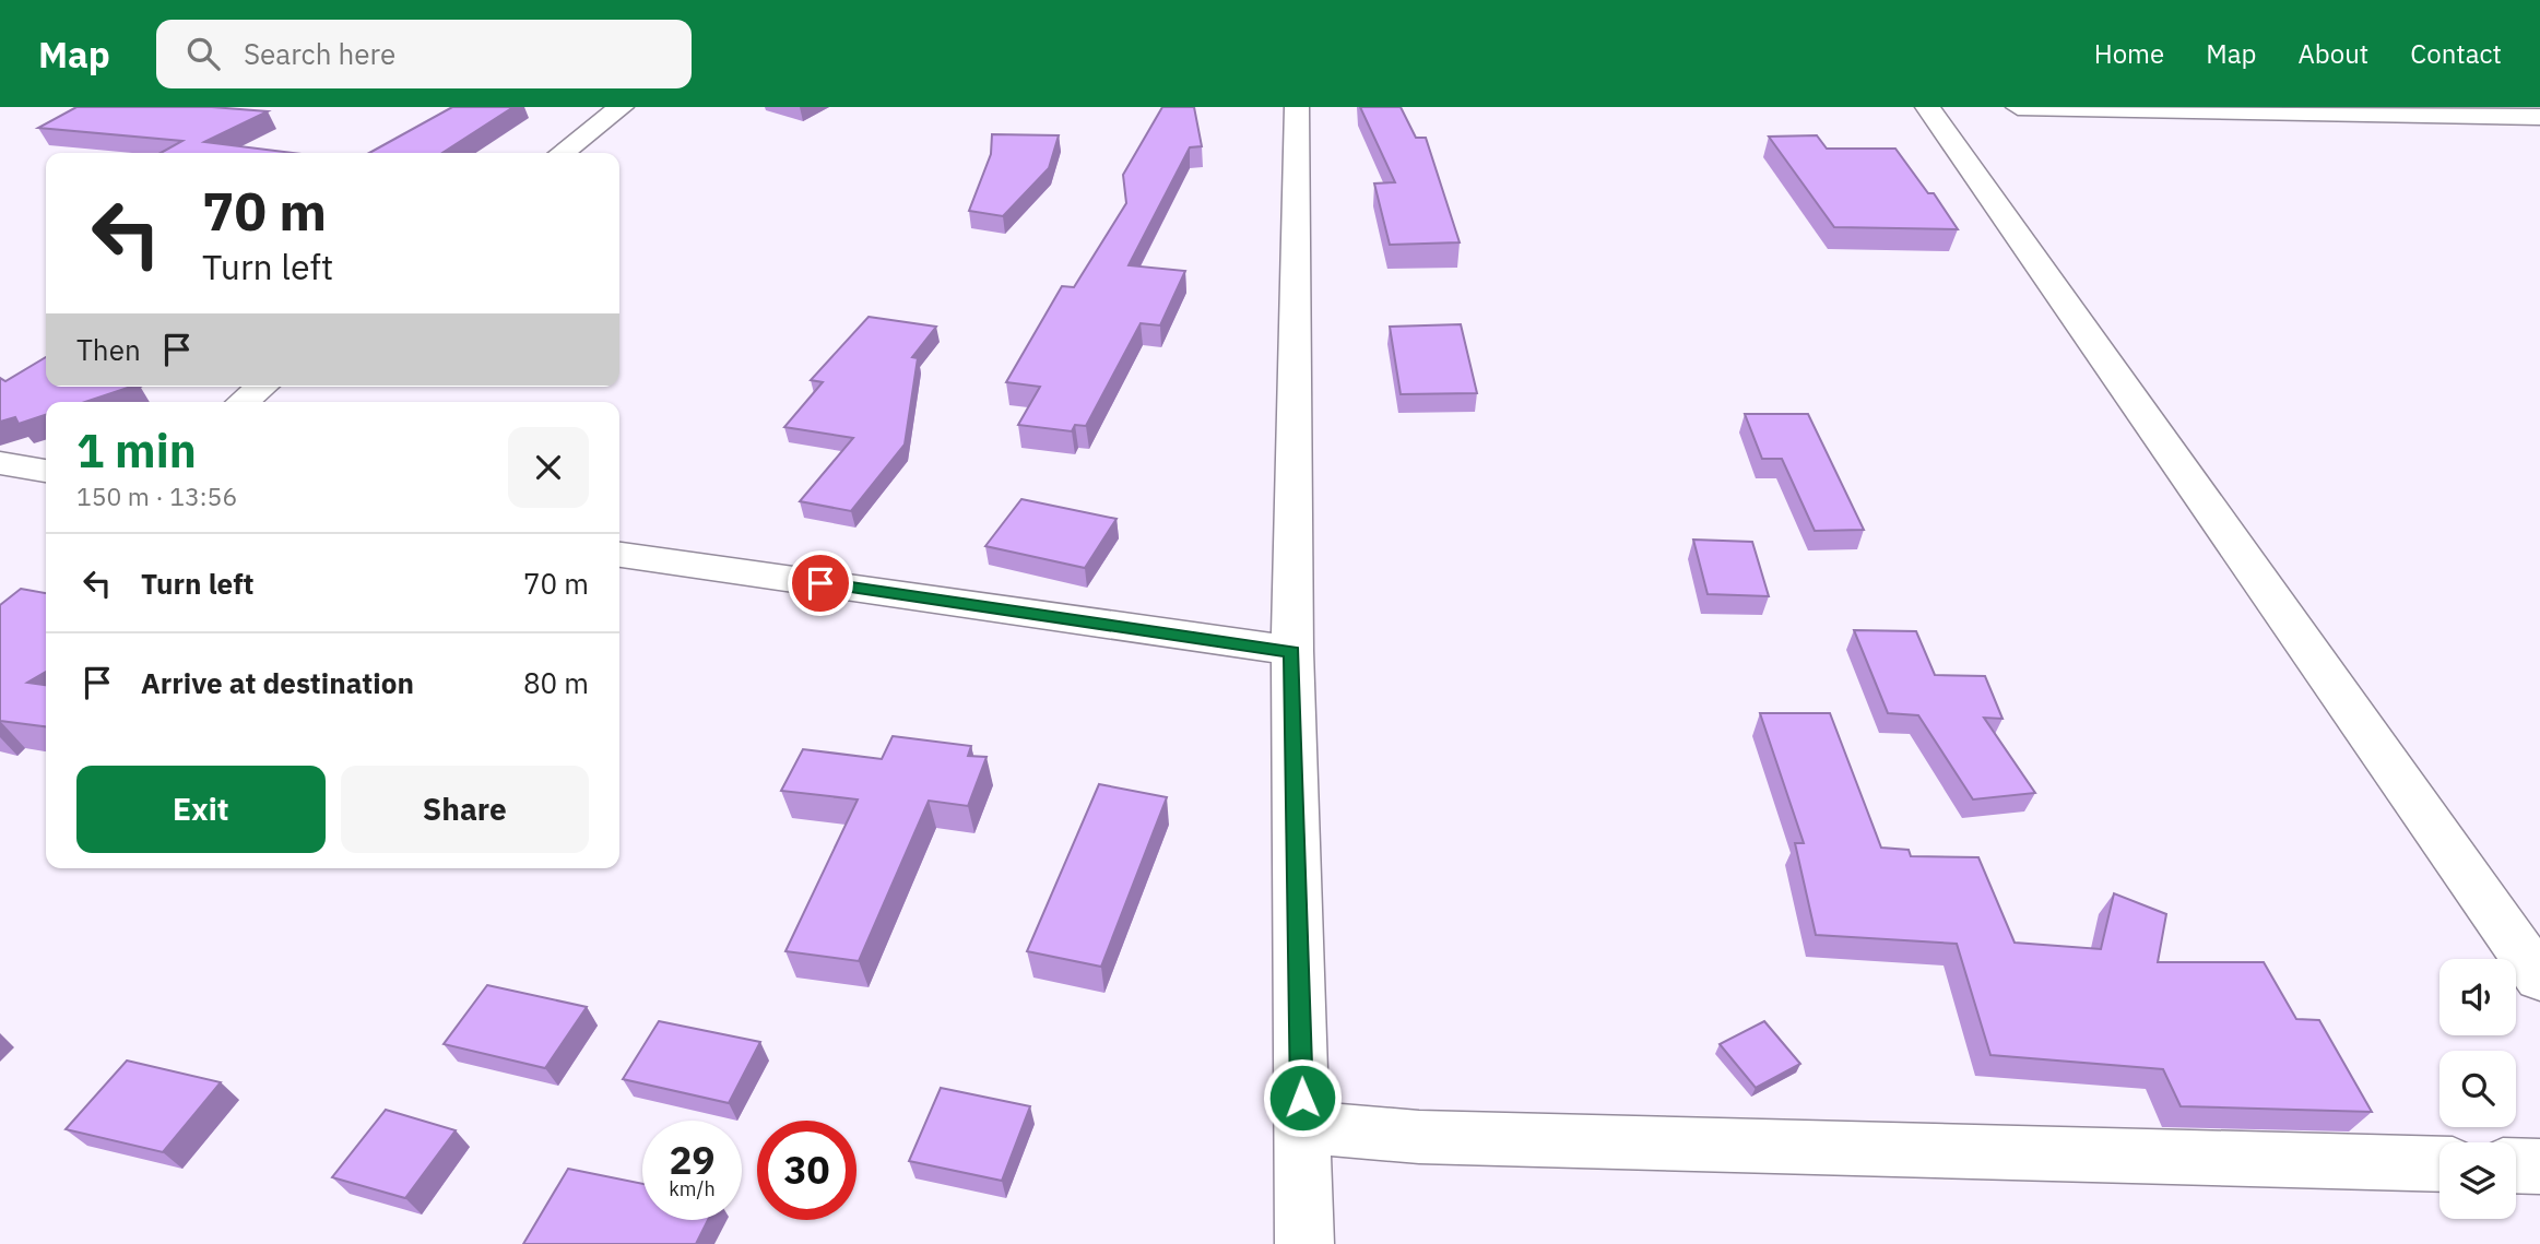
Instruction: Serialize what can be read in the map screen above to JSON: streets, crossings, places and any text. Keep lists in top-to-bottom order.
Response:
{
  "page": {
    "header": "Map",
    "search": "Search here",
    "nav": [
      "Home",
      "Map",
      "About",
      "Contact"
    ],
    "turn": ["70 m", "Turn left"],
    "then": "Then",
    "heading": ["1 min", "150 m · 13:56"],
    "list": [
      {
        "name": "Turn left",
        "value": "70 m"
      },
      {
        "name": "Arrive at destination",
        "value": "80 m"
      }
    ],
    "buttons": ["Exit", "Share"],
    "speed": "29 km/h",
    "limit": "30"
  }
}
